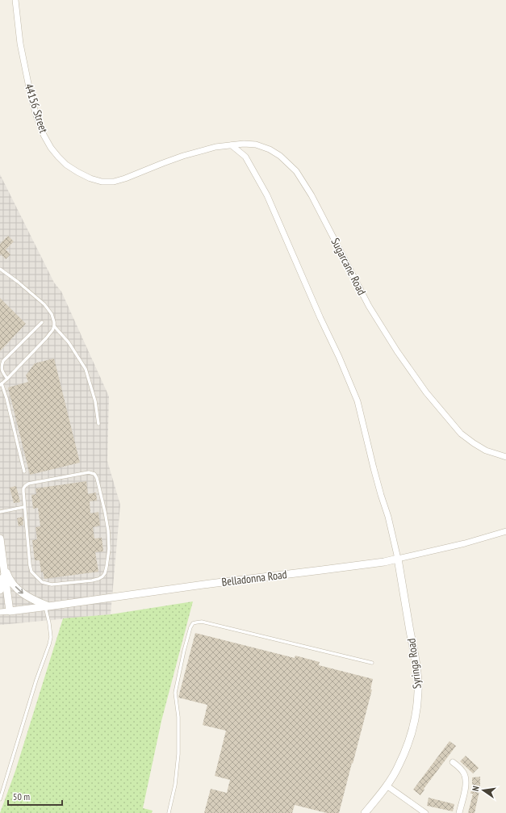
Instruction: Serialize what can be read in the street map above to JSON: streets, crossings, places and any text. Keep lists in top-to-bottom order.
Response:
{
  "streets": {
    "street": [
      "44156 Street",
      "Sugarcane Road",
      "Belladonna Road",
      "Syringa Road"
    ]
  },
  "crossings": [
    ["44156 Street", "Sugarcane Road"],
    ["Belladonna Road", "Syringa Road"]
  ],
  "scale_bar": "50 m",
  "north": "left"
}
